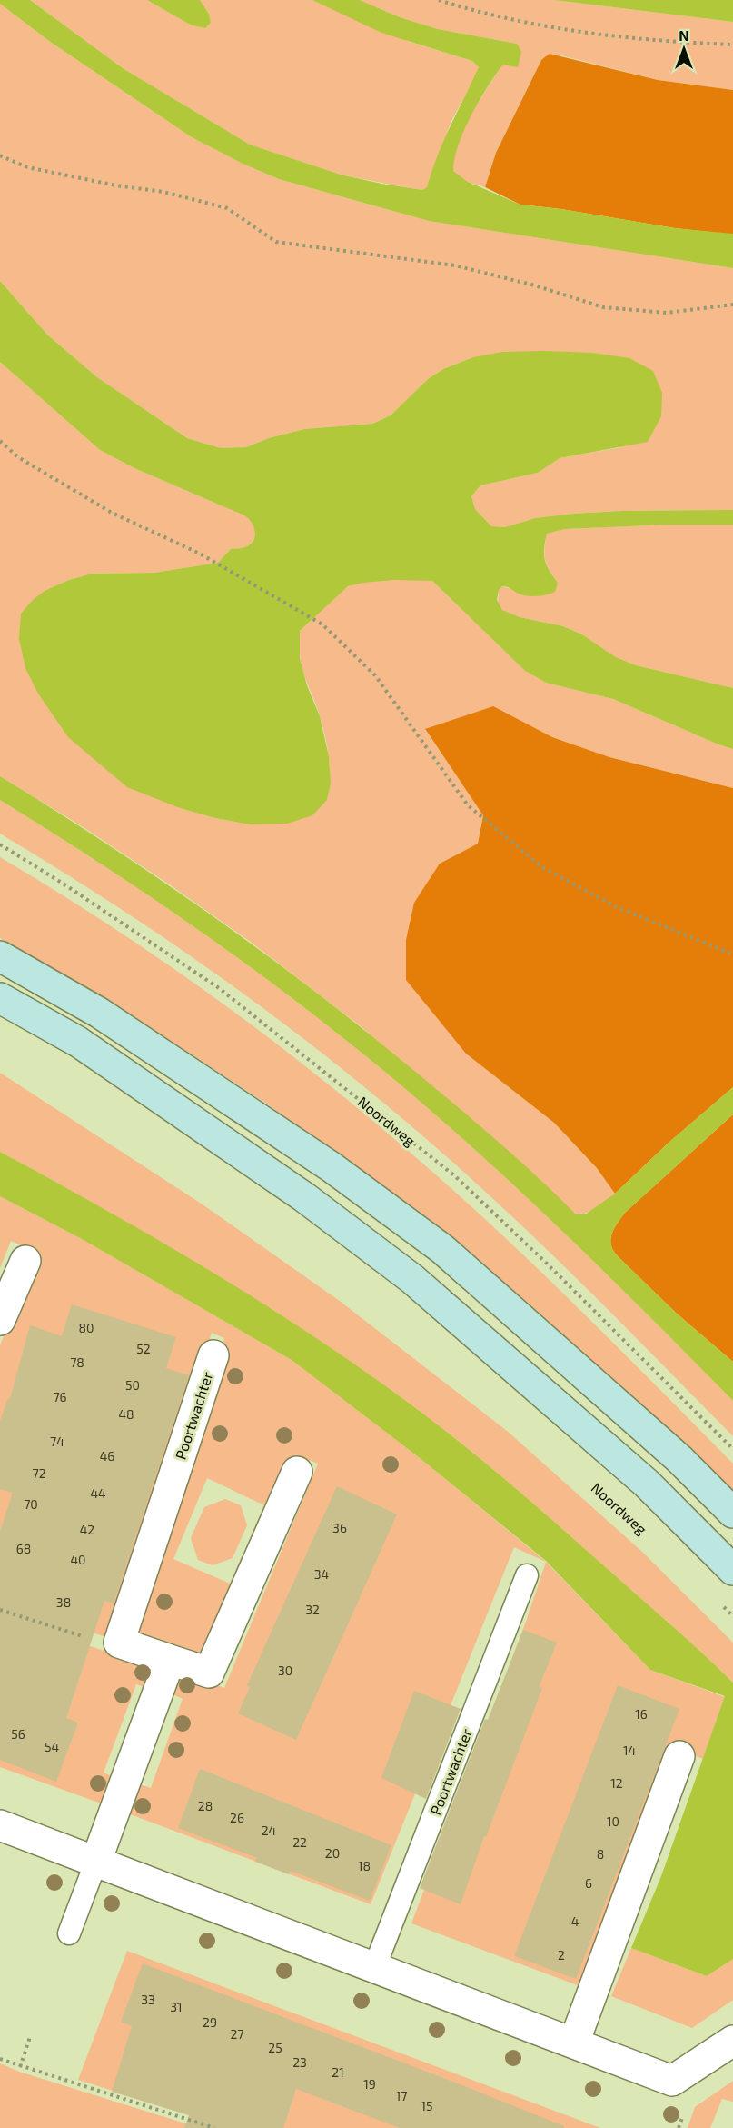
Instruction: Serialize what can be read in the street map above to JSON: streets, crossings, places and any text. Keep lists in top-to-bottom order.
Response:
{
  "streets": {
    "street": ["Poortwachter"],
    "path": ["Noordweg"]
  },
  "house_numbers": [
    "80",
    "52",
    "78",
    "50",
    "76",
    "48",
    "74",
    "46",
    "72",
    "44",
    "70",
    "36",
    "42",
    "68",
    "40",
    "34",
    "38",
    "32",
    "30",
    "16",
    "56",
    "54",
    "14",
    "12",
    "28",
    "26",
    "10",
    "24",
    "22",
    "20",
    "8",
    "18",
    "6",
    "4",
    "2",
    "33",
    "31",
    "29",
    "27",
    "25",
    "23",
    "21",
    "19",
    "17",
    "15"
  ],
  "north": "top"
}
